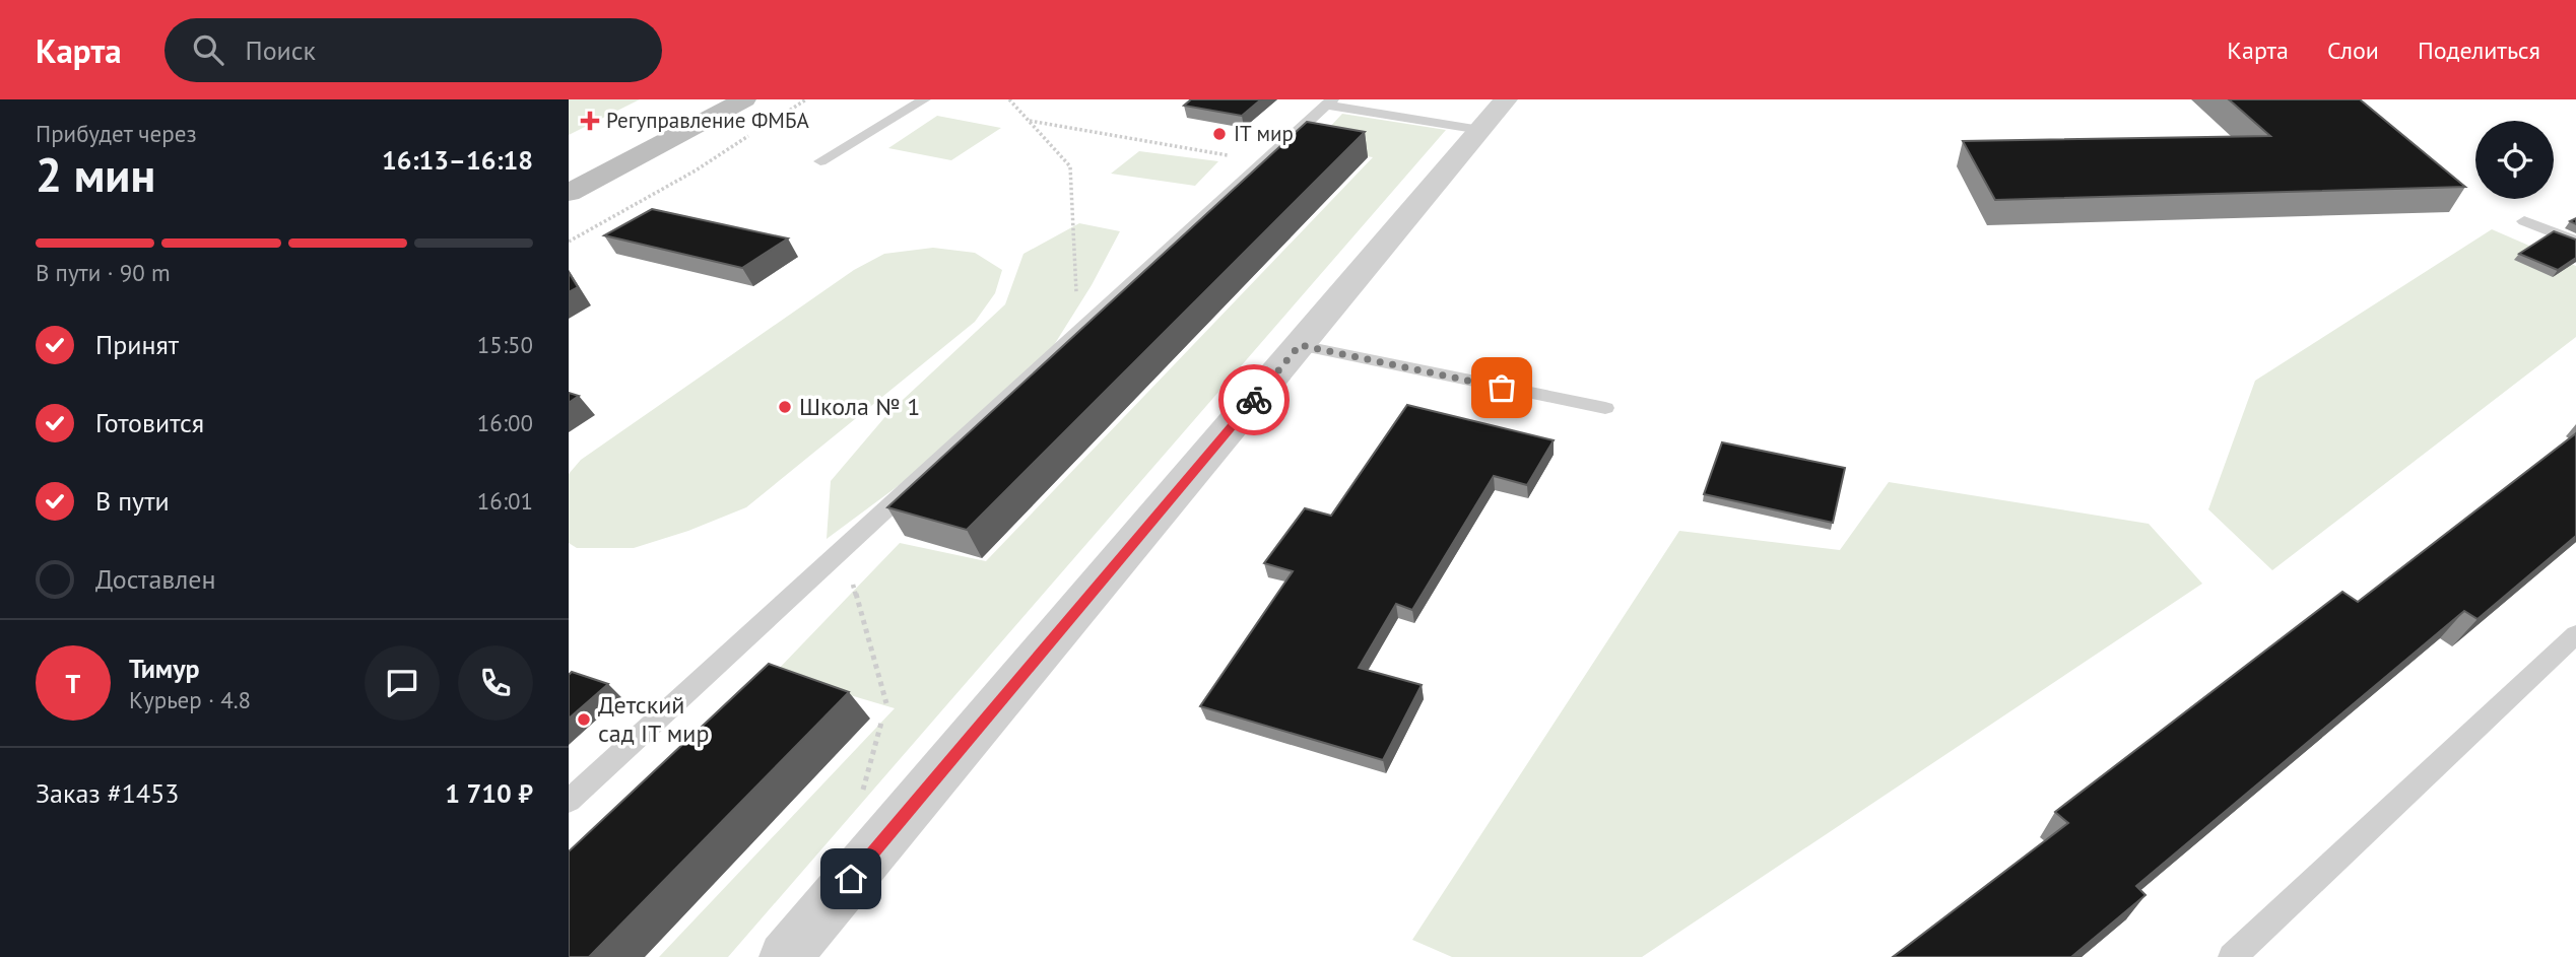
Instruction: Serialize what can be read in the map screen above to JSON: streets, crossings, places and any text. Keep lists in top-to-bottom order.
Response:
{
  "places": {
    "health": ["Регуправление ФМБА"],
    "other": ["IT мир", "Школа № 1", "Детский сад IT мир"]
  },
  "page": {
    "header": "Карта",
    "search": "Поиск",
    "nav": ["Карта", "Слои", "Поделиться"],
    "heading": ["2 мин", "Прибудет через", "16:13–16:18"],
    "panel": [
      "Тимур",
      "Курьер · 4.8",
      "Заказ #1453",
      "1 710 ₽"
    ],
    "bar": "В пути · 90 m",
    "list": [
      ["Принят", "15:50"],
      ["Готовится", "16:00"],
      ["В пути", "16:01"],
      "Доставлен"
    ],
    "round": "Т"
  }
}
